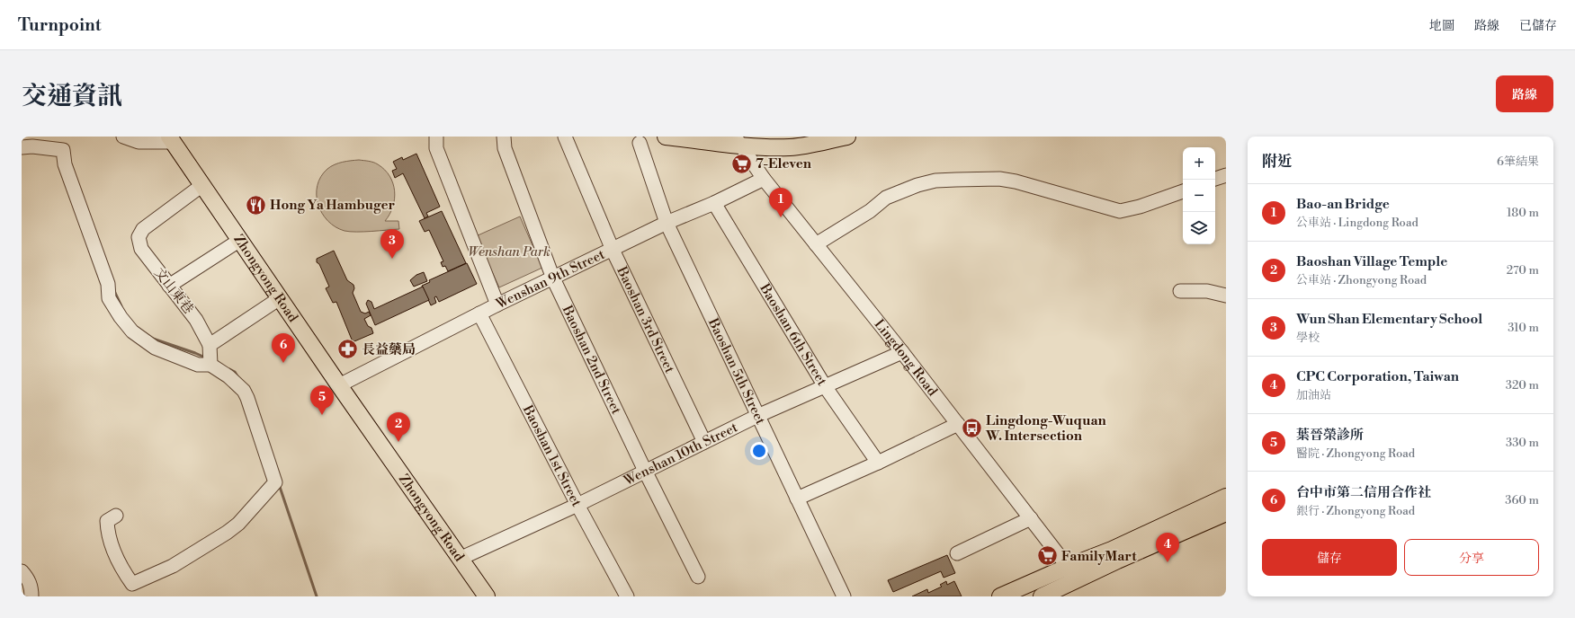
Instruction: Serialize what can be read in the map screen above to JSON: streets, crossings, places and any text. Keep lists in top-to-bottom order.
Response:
{
  "streets": {
    "main road": ["Zhongyong Road"],
    "street": [
      "Wenshan 9th Street",
      "文山東巷",
      "Baoshan 3rd Street",
      "Baoshan 6th Street",
      "Lingdong Road",
      "Baoshan 2nd Street",
      "Baoshan 5th Street",
      "Wenshan 10th Street",
      "Baoshan 1st Street"
    ]
  },
  "crossings": [
    ["Zhongyong Road", "Wenshan 9th Street"],
    ["Zhongyong Road", "文山東巷"],
    ["Zhongyong Road", "Wenshan 10th Street"],
    ["Wenshan 9th Street", "Baoshan 3rd Street"],
    ["Wenshan 9th Street", "Baoshan 6th Street"],
    ["Wenshan 9th Street", "Lingdong Road"],
    ["Wenshan 9th Street", "Baoshan 2nd Street"],
    ["Wenshan 9th Street", "Baoshan 5th Street"],
    ["Wenshan 9th Street", "Baoshan 1st Street"],
    ["Baoshan 3rd Street", "Wenshan 10th Street"],
    ["Baoshan 6th Street", "Wenshan 10th Street"],
    ["Lingdong Road", "Wenshan 10th Street"],
    ["Baoshan 2nd Street", "Wenshan 10th Street"],
    ["Baoshan 5th Street", "Wenshan 10th Street"],
    ["Wenshan 10th Street", "Baoshan 1st Street"]
  ],
  "parks": ["Wenshan Park"],
  "places": {
    "supermarket": ["7-Eleven", "FamilyMart"],
    "restaurant": ["Hong Ya Hambuger"],
    "pharmacy": ["長益藥局"],
    "bus stop": ["Lingdong-Wuquan W. Intersection"]
  },
  "page": {
    "header": "Turnpoint",
    "nav": ["地圖", "路線", "已儲存"],
    "title": "交通資訊",
    "buttons": [
      "路線",
      ["儲存", "分享"]
    ],
    "heading": ["附近", "6筆結果"],
    "map_buttons": ["+", "−"],
    "list": [
      {
        "mark": "1",
        "name": "Bao-an Bridge",
        "note": "公車站 · Lingdong Road",
        "value": "180 m"
      },
      {
        "mark": "2",
        "name": "Baoshan Village Temple",
        "note": "公車站 · Zhongyong Road",
        "value": "270 m"
      },
      {
        "mark": "3",
        "name": "Wun Shan Elementary School",
        "note": "學校",
        "value": "310 m"
      },
      {
        "mark": "4",
        "name": "CPC Corporation, Taiwan",
        "note": "加油站",
        "value": "320 m"
      },
      {
        "mark": "5",
        "name": "葉晉榮診所",
        "note": "醫院 · Zhongyong Road",
        "value": "330 m"
      },
      {
        "mark": "6",
        "name": "台中市第二信用合作社",
        "note": "銀行 · Zhongyong Road",
        "value": "360 m"
      }
    ],
    "pins": [
      "1",
      "3",
      "6",
      "5",
      "2",
      "4"
    ]
  }
}
